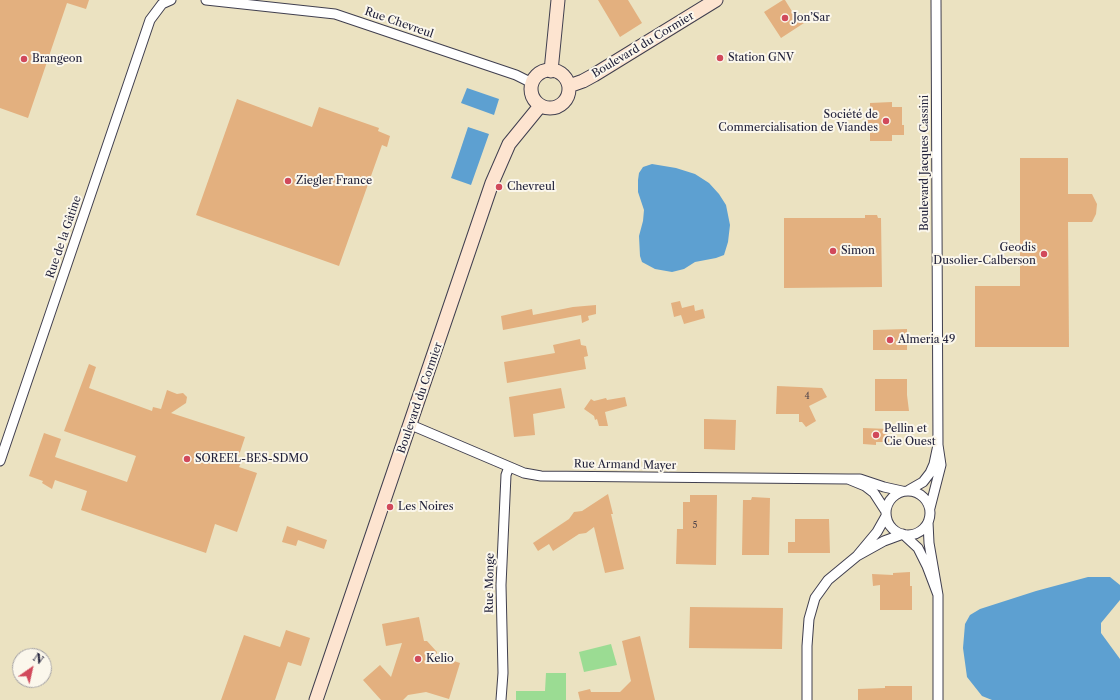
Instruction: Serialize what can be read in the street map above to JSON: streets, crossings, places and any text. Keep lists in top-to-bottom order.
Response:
{
  "streets": {
    "street": [
      "Rue Chevreul",
      "Boulevard du Cormier",
      "Boulevard Jacques Cassini",
      "Rue de la Gâtine",
      "Rue Armand Mayer",
      "Rue Monge"
    ]
  },
  "crossings": [
    ["Rue Chevreul", "Boulevard du Cormier"],
    ["Boulevard du Cormier", "Rue Armand Mayer"],
    ["Boulevard Jacques Cassini", "Rue Armand Mayer"],
    ["Rue Armand Mayer", "Rue Monge"]
  ],
  "places": [
    "Jon’Sar",
    "Station GNV",
    "Brangeon",
    "Société de Commercialisation de Viandes",
    "Ziegler France",
    "Chevreul",
    "Simon",
    "Geodis Dusolier-Calberson",
    "Almeria 49",
    "Pellin et Cie Ouest",
    "SOREEL-BES-SDMO",
    "Les Noires",
    "Kelio"
  ],
  "house_numbers": ["4", "5"],
  "north": "top right"
}
